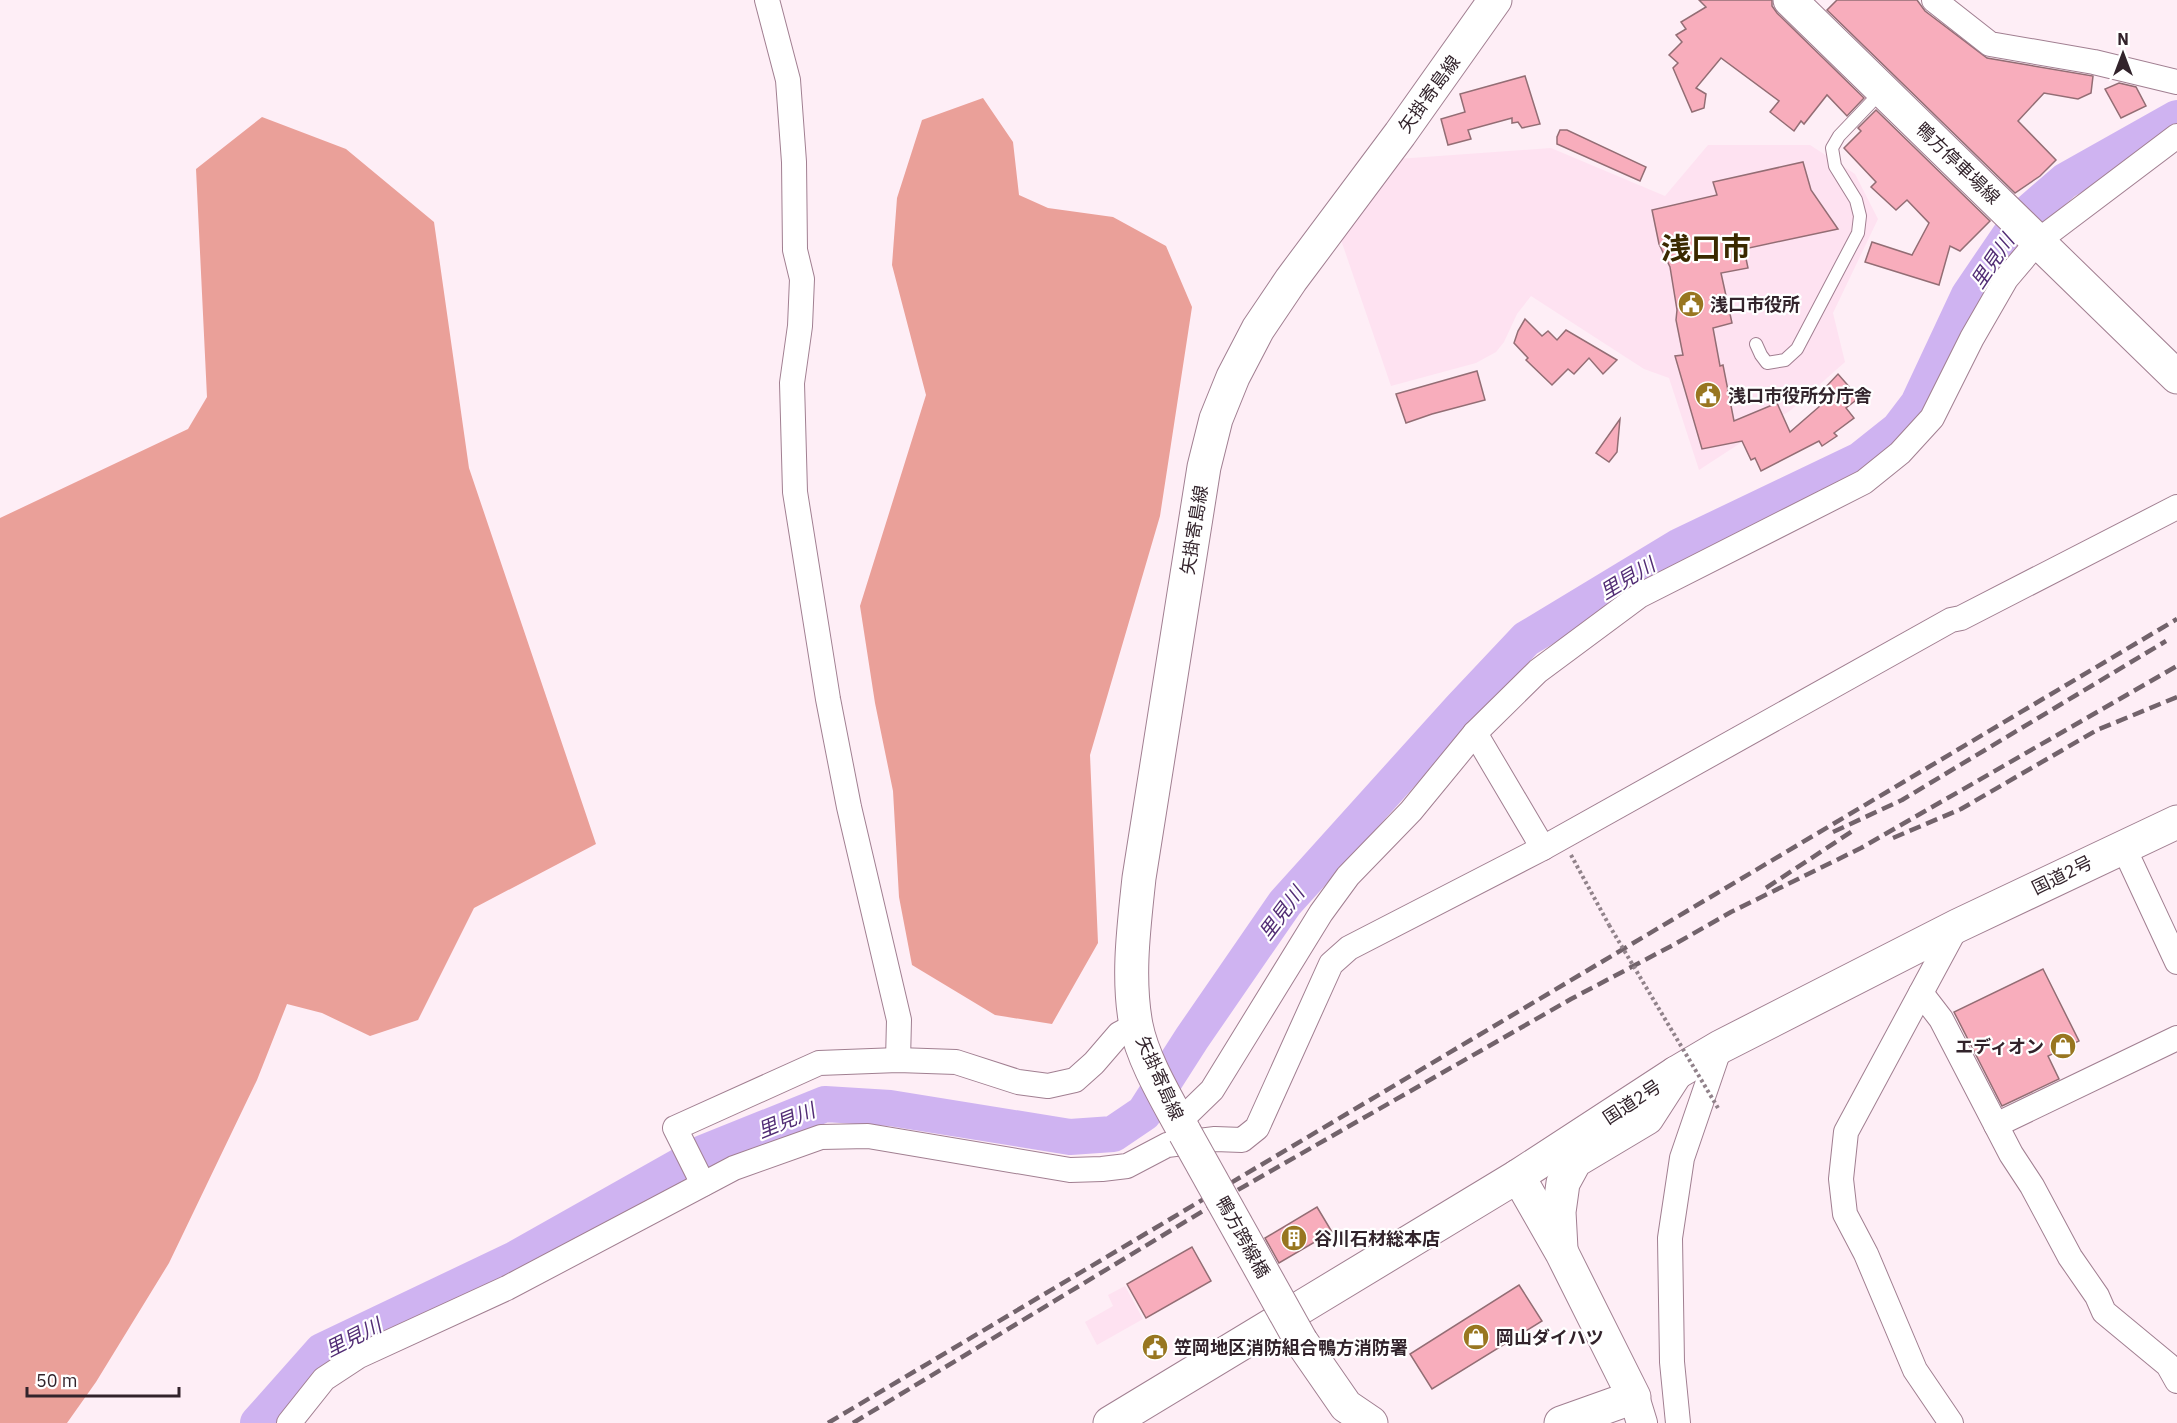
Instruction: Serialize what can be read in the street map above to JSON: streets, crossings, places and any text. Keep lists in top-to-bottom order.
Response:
{
  "streets": {
    "main road": [
      "矢掛寄島線",
      "鴨方停車場線",
      "国道2号",
      "鴨方跨線橋"
    ]
  },
  "crossings": [
    ["矢掛寄島線", "鴨方跨線橋"]
  ],
  "districts": ["浅口市"],
  "water": ["里見川"],
  "places": {
    "public building": ["浅口市役所", "浅口市役所分庁舎", "笠岡地区消防組合鴨方消防署"],
    "shop": ["エディオン", "岡山ダイハツ"],
    "building": ["谷川石材総本店"]
  },
  "scale_bar": "50 m",
  "north": "top"
}
